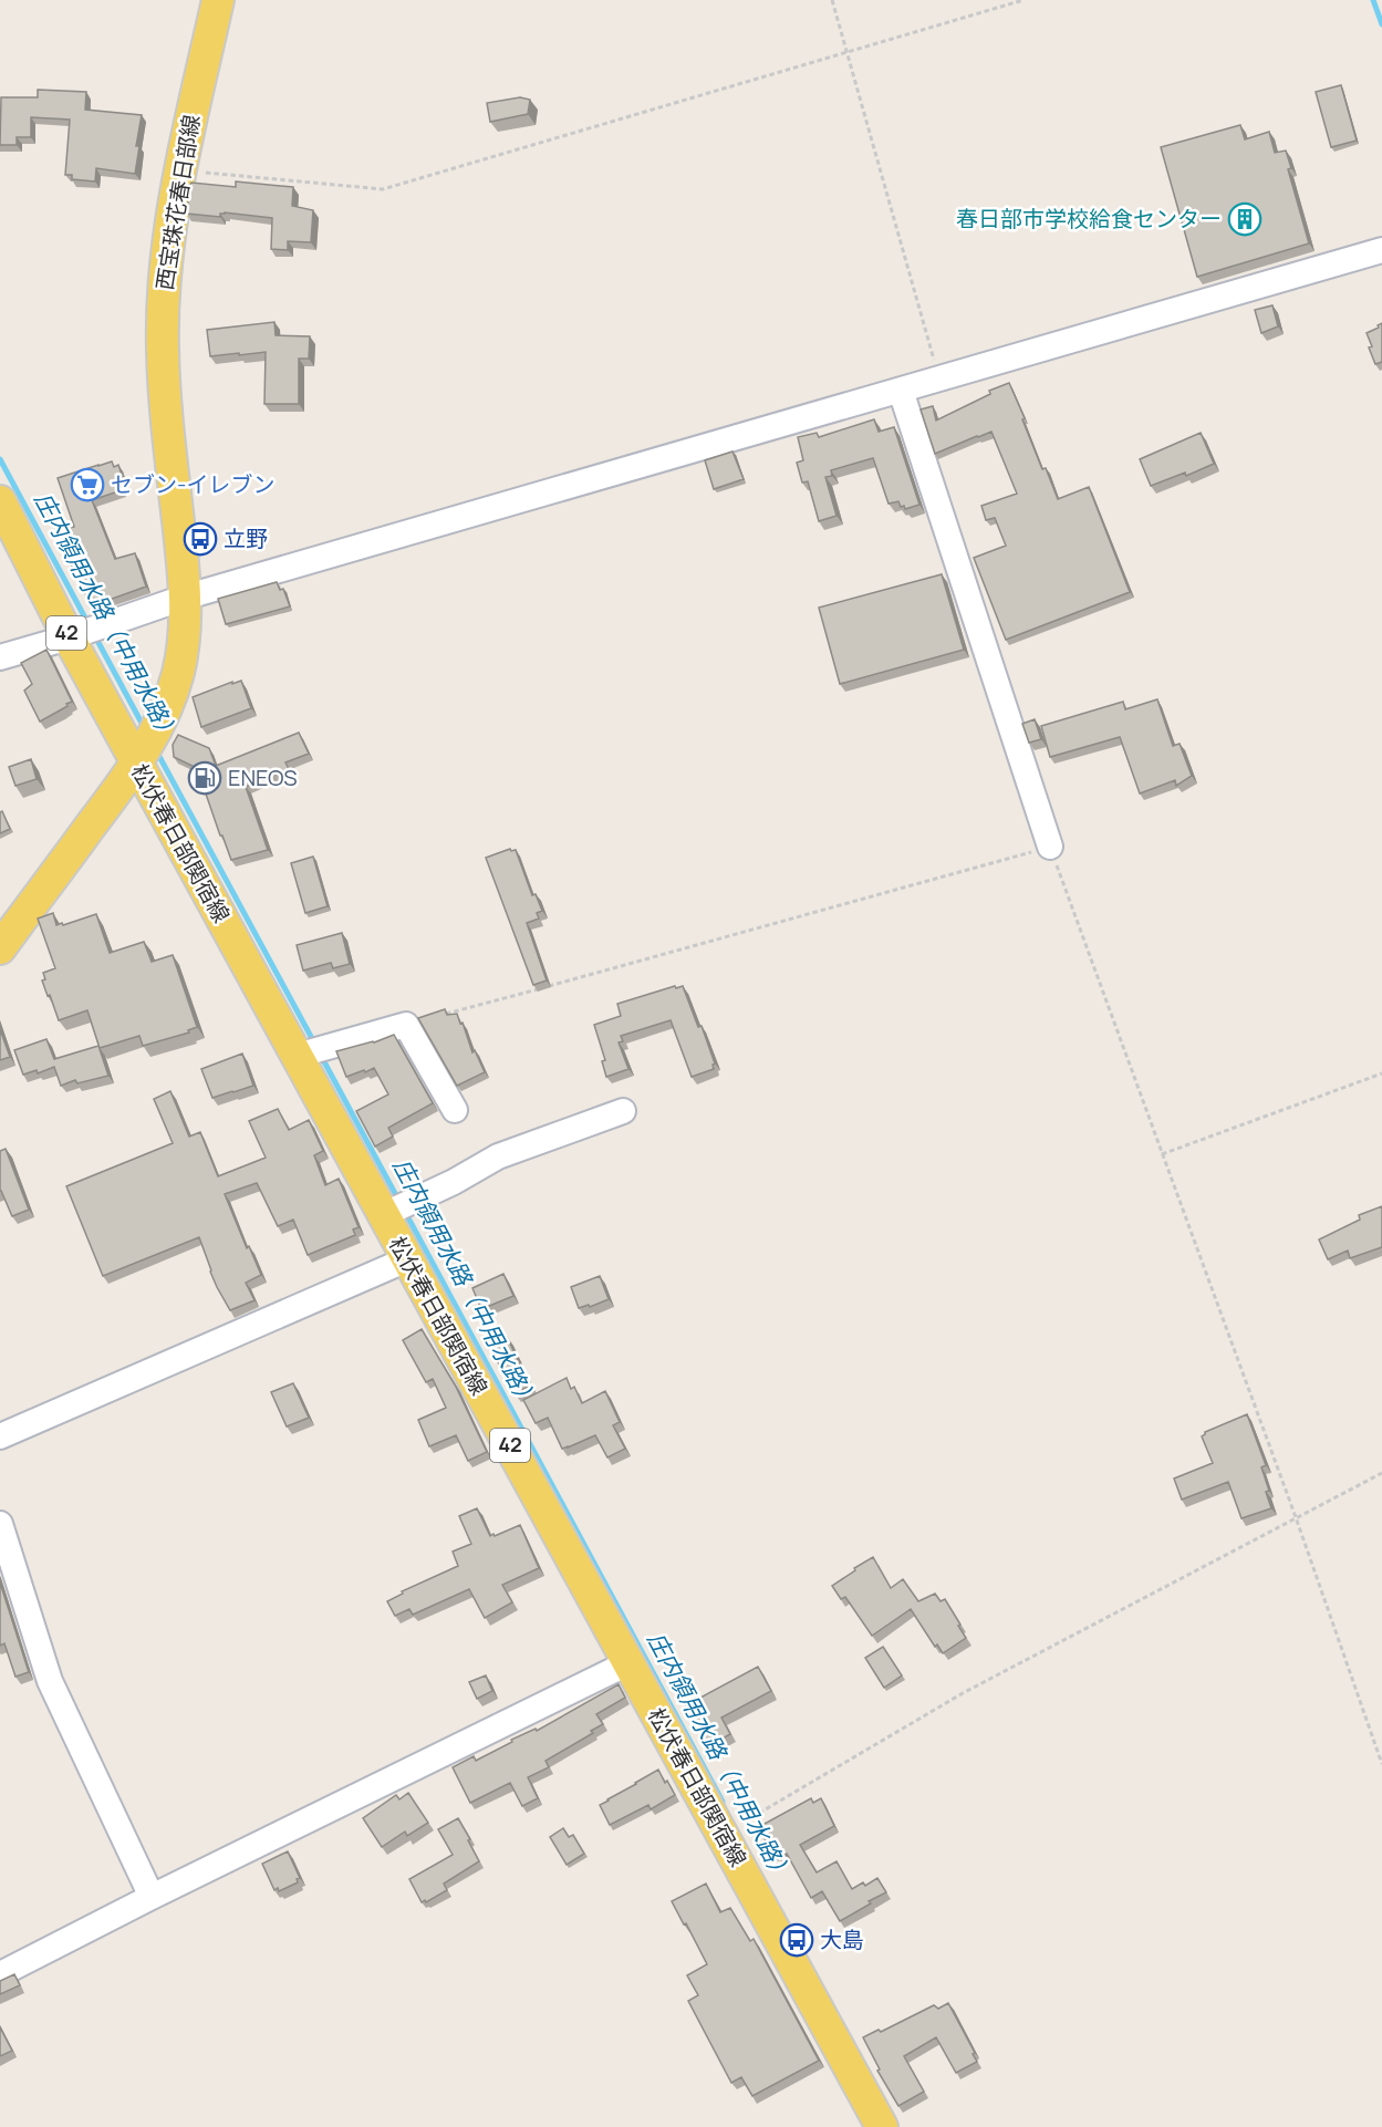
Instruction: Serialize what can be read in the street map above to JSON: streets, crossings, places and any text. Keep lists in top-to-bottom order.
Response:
{
  "streets": {
    "main road": ["西宝珠花春日部線", "42", "松伏春日部関宿線"]
  },
  "crossings": [
    ["西宝珠花春日部線", "松伏春日部関宿線"]
  ],
  "water": ["庄内領用水路（中用水路）"],
  "places": {
    "building": ["春日部市学校給食センター"],
    "supermarket": ["セブン-イレブン"],
    "bus stop": ["立野", "大島"],
    "fuel station": ["ENEOS"]
  }
}
